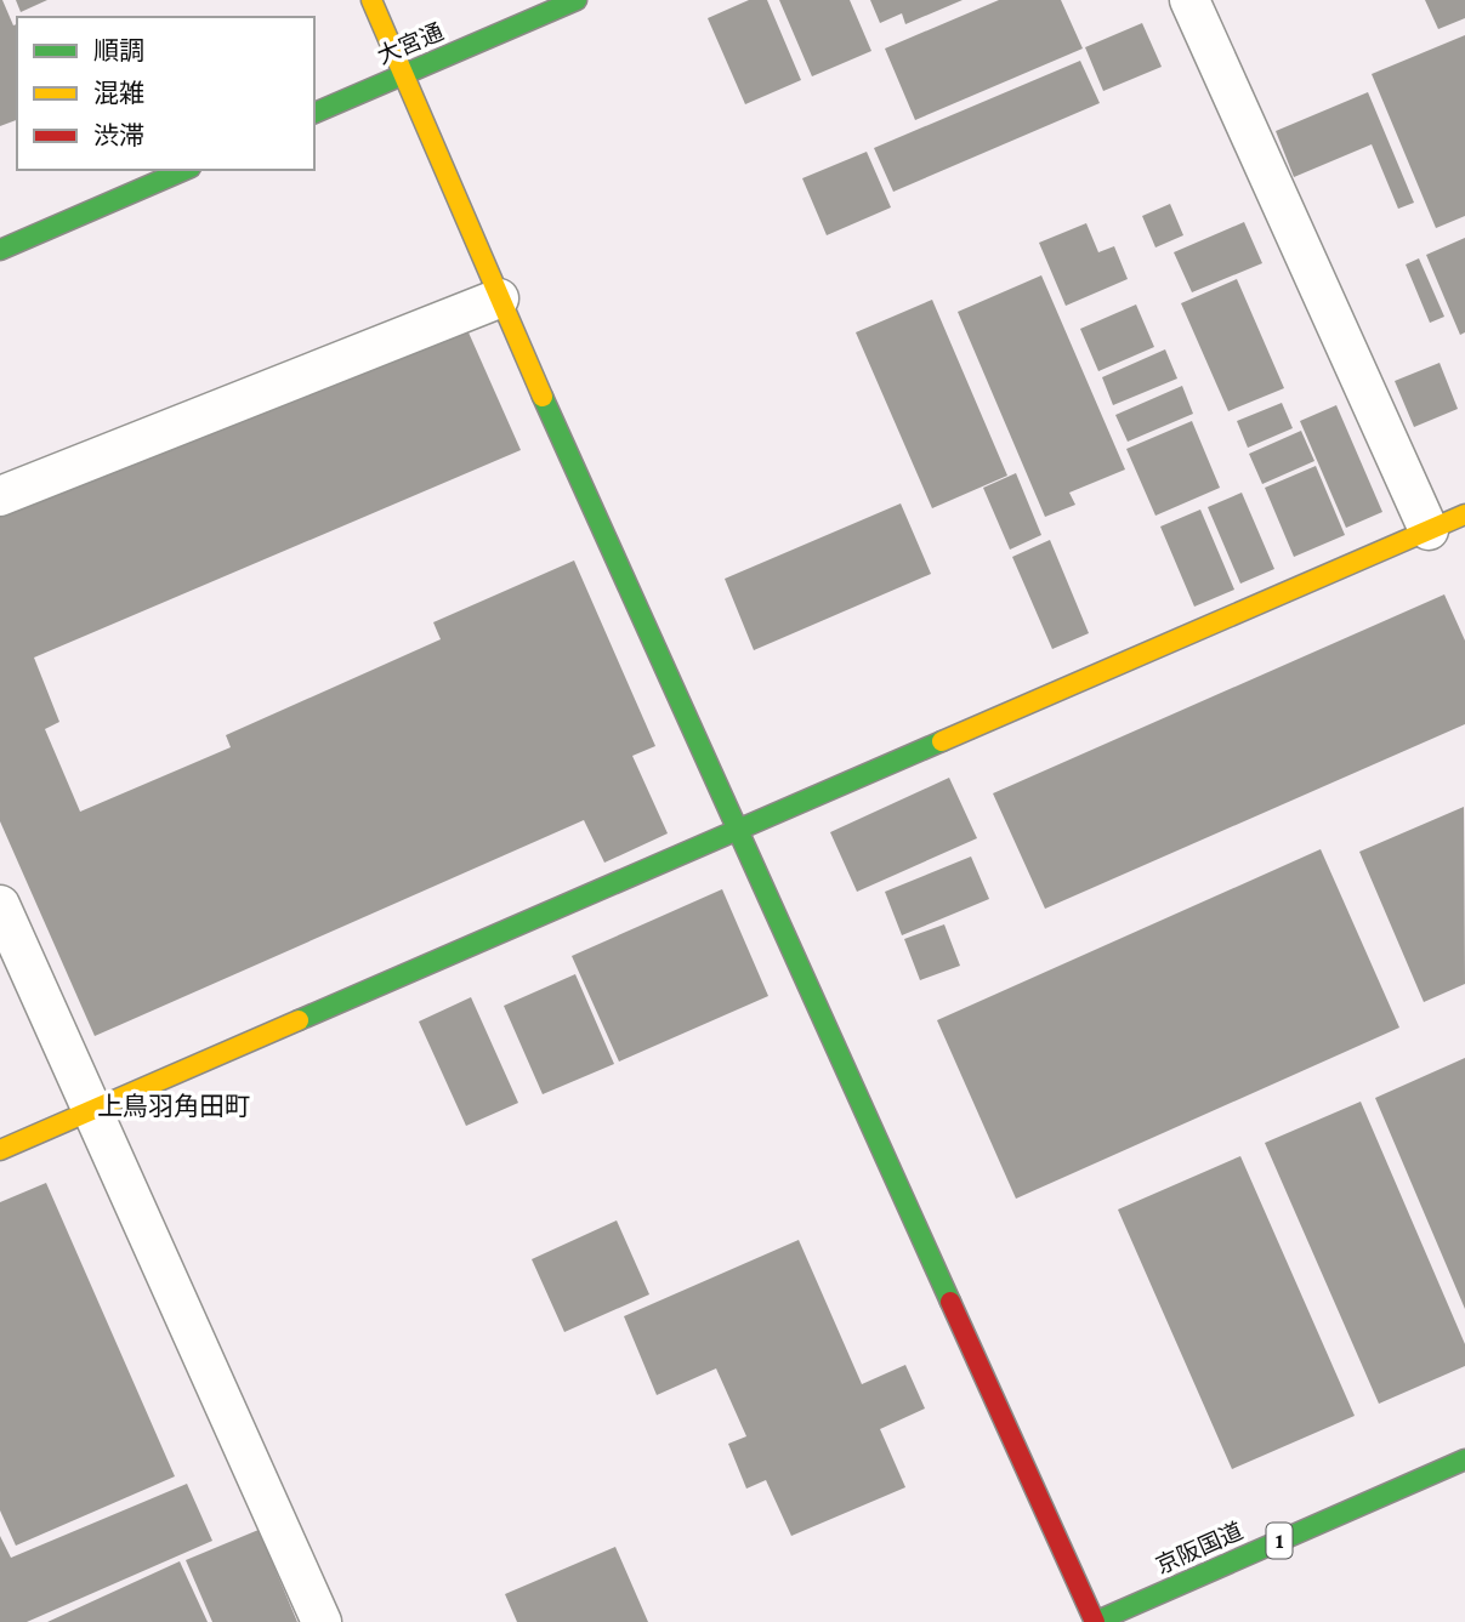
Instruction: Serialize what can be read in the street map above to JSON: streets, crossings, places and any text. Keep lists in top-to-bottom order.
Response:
{
  "streets": {
    "main road": ["大宮通", "1", "京阪国道"]
  },
  "districts": ["上鳥羽角田町"],
  "legend": ["順調", "混雑", "渋滞"]
}
